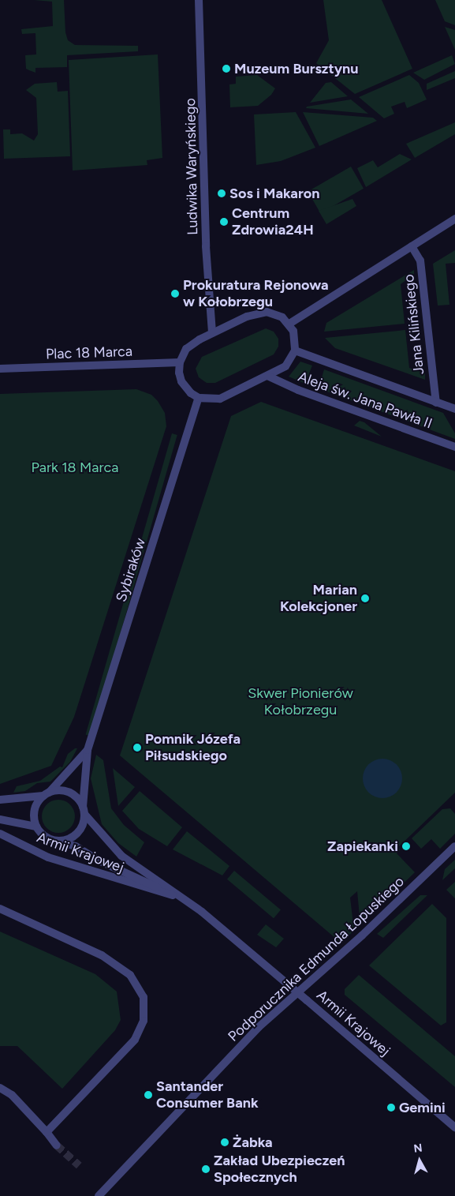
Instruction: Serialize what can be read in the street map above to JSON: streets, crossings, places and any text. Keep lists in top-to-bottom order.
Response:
{
  "streets": {
    "street": [
      "Ludwika Waryńskiego",
      "Jana Kilińskiego",
      "Plac 18 Marca",
      "Aleja św. Jana Pawła II",
      "Sybiraków",
      "Armii Krajowej",
      "Podporucznika Edmunda Łopuskiego"
    ]
  },
  "crossings": [
    ["Jana Kilińskiego", "Aleja św. Jana Pawła II"],
    ["Sybiraków", "Armii Krajowej"],
    ["Armii Krajowej", "Podporucznika Edmunda Łopuskiego"]
  ],
  "parks": ["Park 18 Marca", "Skwer Pionierów Kołobrzegu"],
  "places": [
    "Muzeum Bursztynu",
    "Sos i Makaron",
    "Centrum Zdrowia24H",
    "Prokuratura Rejonowa w Kołobrzegu",
    "Marian Kolekcjoner",
    "Pomnik Józefa Piłsudskiego",
    "Zapiekanki",
    "Santander Consumer Bank",
    "Gemini",
    "Żabka",
    "Zakład Ubezpieczeń Społecznych"
  ],
  "north": "top"
}
